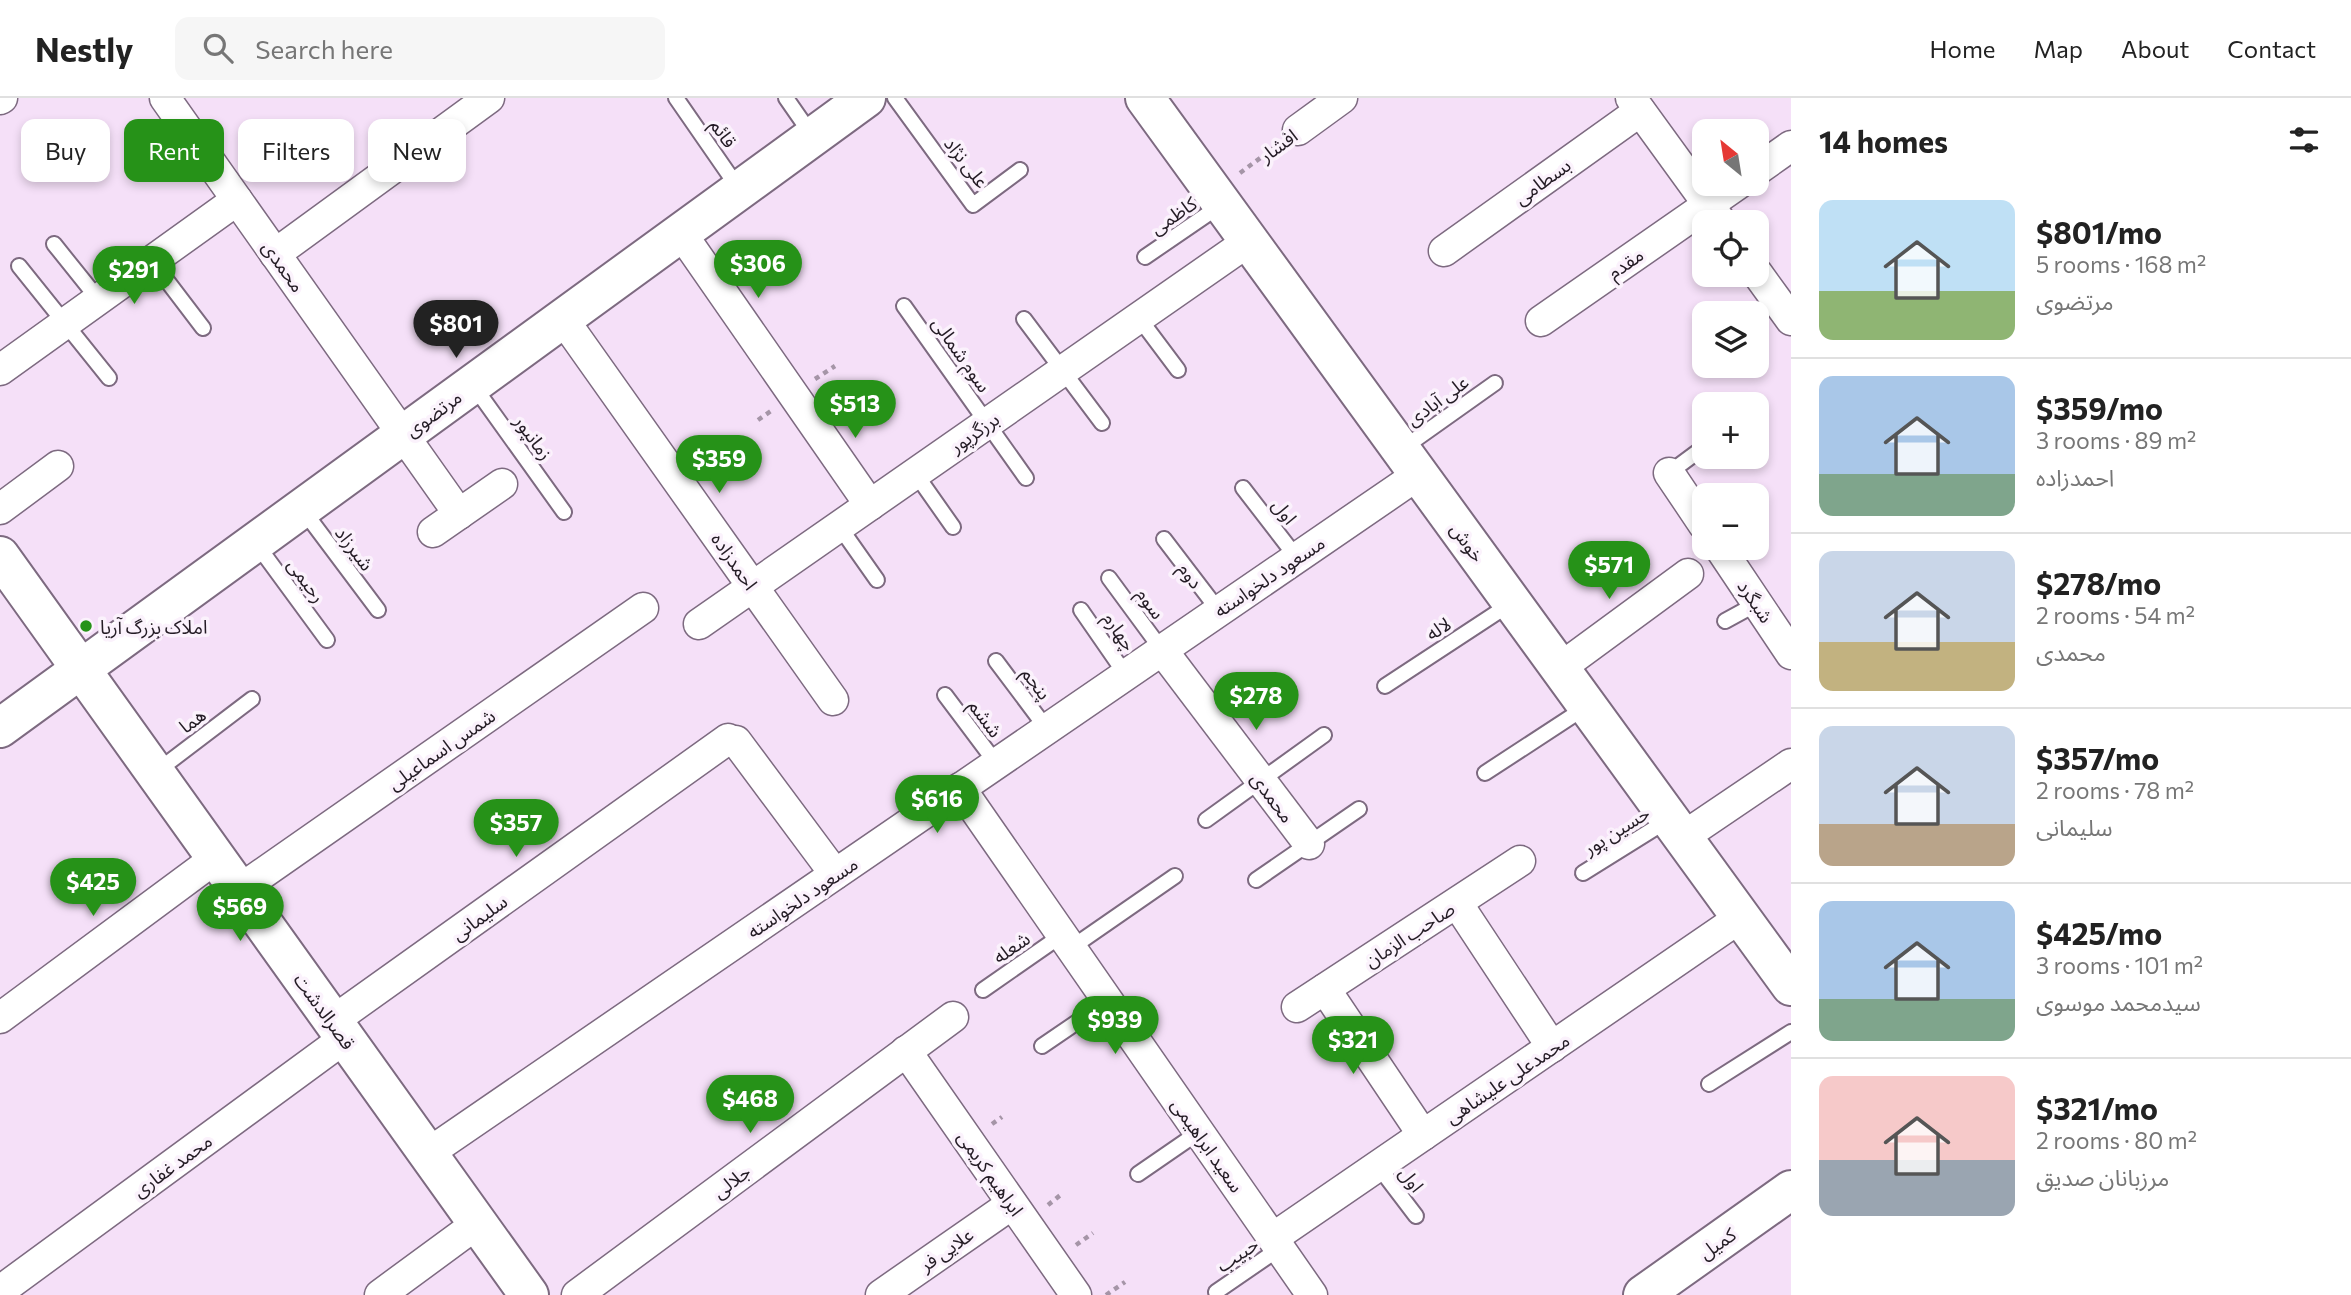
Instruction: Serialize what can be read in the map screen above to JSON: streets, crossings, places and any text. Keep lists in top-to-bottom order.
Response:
{
  "streets": {
    "street": [
      "افشار",
      "بسطامی",
      "مقدم",
      "محمدی",
      "مرتضوی",
      "برزگرپور",
      "خوش",
      "احمدزاده",
      "مسعود دلخواسته",
      "شبگرد",
      "شمس اسماعیلی",
      "سلیمانی",
      "صاحب الزمان",
      "قصرالدشت",
      "محمدعلی علیشاهی",
      "سعید ابراهیمی",
      "محمد غفاری",
      "ابراهیم کریمی",
      "جلالی",
      "کمیل",
      "علایی فر"
    ],
    "lane": [
      "قائم",
      "علی نژاد",
      "کاظمی",
      "سوم شمالی",
      "علی آبادی",
      "زمانپور",
      "اول",
      "شیرزاد",
      "دوم",
      "رحیمی",
      "سوم",
      "لاله",
      "چهارم",
      "پنجم",
      "ششم",
      "هما",
      "حسین پور",
      "شعله",
      "حبیب"
    ]
  },
  "crossings": [
    ["قائم", "مرتضوی"],
    ["افشار", "کاظمی"],
    ["افشار", "خوش"],
    ["کاظمی", "خوش"],
    ["محمدی", "مرتضوی"],
    ["محمدی", "مسعود دلخواسته"],
    ["محمدی", "سوم"],
    ["سوم شمالی", "برزگرپور"],
    ["علی آبادی", "خوش"],
    ["علی آبادی", "مسعود دلخواسته"],
    ["مرتضوی", "زمانپور"],
    ["مرتضوی", "شیرزاد"],
    ["مرتضوی", "احمدزاده"],
    ["مرتضوی", "رحیمی"],
    ["مرتضوی", "قصرالدشت"],
    ["برزگرپور", "خوش"],
    ["برزگرپور", "احمدزاده"],
    ["اول", "مسعود دلخواسته"],
    ["اول", "محمدعلی علیشاهی"],
    ["خوش", "مسعود دلخواسته"],
    ["خوش", "لاله"],
    ["خوش", "حسین پور"],
    ["خوش", "محمدعلی علیشاهی"],
    ["دوم", "مسعود دلخواسته"],
    ["مسعود دلخواسته", "سوم"],
    ["مسعود دلخواسته", "چهارم"],
    ["مسعود دلخواسته", "پنجم"],
    ["مسعود دلخواسته", "ششم"],
    ["مسعود دلخواسته", "سلیمانی"],
    ["مسعود دلخواسته", "قصرالدشت"],
    ["مسعود دلخواسته", "سعید ابراهیمی"],
    ["هما", "قصرالدشت"],
    ["شمس اسماعیلی", "قصرالدشت"],
    ["سلیمانی", "قصرالدشت"],
    ["سلیمانی", "محمد غفاری"],
    ["شعله", "سعید ابراهیمی"],
    ["قصرالدشت", "محمد غفاری"],
    ["محمدعلی علیشاهی", "سعید ابراهیمی"],
    ["محمدعلی علیشاهی", "حبیب"],
    ["سعید ابراهیمی", "حبیب"],
    ["ابراهیم کریمی", "جلالی"],
    ["ابراهیم کریمی", "علایی فر"]
  ],
  "places": ["املاک بزرگ آریا"],
  "north": "top left",
  "page": {
    "header": "Nestly",
    "search": "Search here",
    "nav": [
      "Home",
      "Map",
      "About",
      "Contact"
    ],
    "heading": "14 homes",
    "map_buttons": ["+", "−"],
    "chip": [
      "Buy",
      "Rent",
      "Filters",
      "New"
    ],
    "list": [
      {
        "name": "$801/mo",
        "note": "5 rooms · 168 m² · مرتضوی"
      },
      {
        "name": "$359/mo",
        "note": "3 rooms · 89 m² · احمدزاده"
      },
      {
        "name": "$278/mo",
        "note": "2 rooms · 54 m² · محمدی"
      },
      {
        "name": "$357/mo",
        "note": "2 rooms · 78 m² · سلیمانی"
      },
      {
        "name": "$425/mo",
        "note": "3 rooms · 101 m² · سیدمحمد موسوی"
      },
      {
        "name": "$321/mo",
        "note": "2 rooms · 80 m² · مرزبانان صدیق"
      }
    ],
    "price": [
      "$306",
      "$291",
      "$801",
      "$513",
      "$359",
      "$571",
      "$278",
      "$616",
      "$357",
      "$425",
      "$569",
      "$939",
      "$321",
      "$468"
    ]
  }
}
